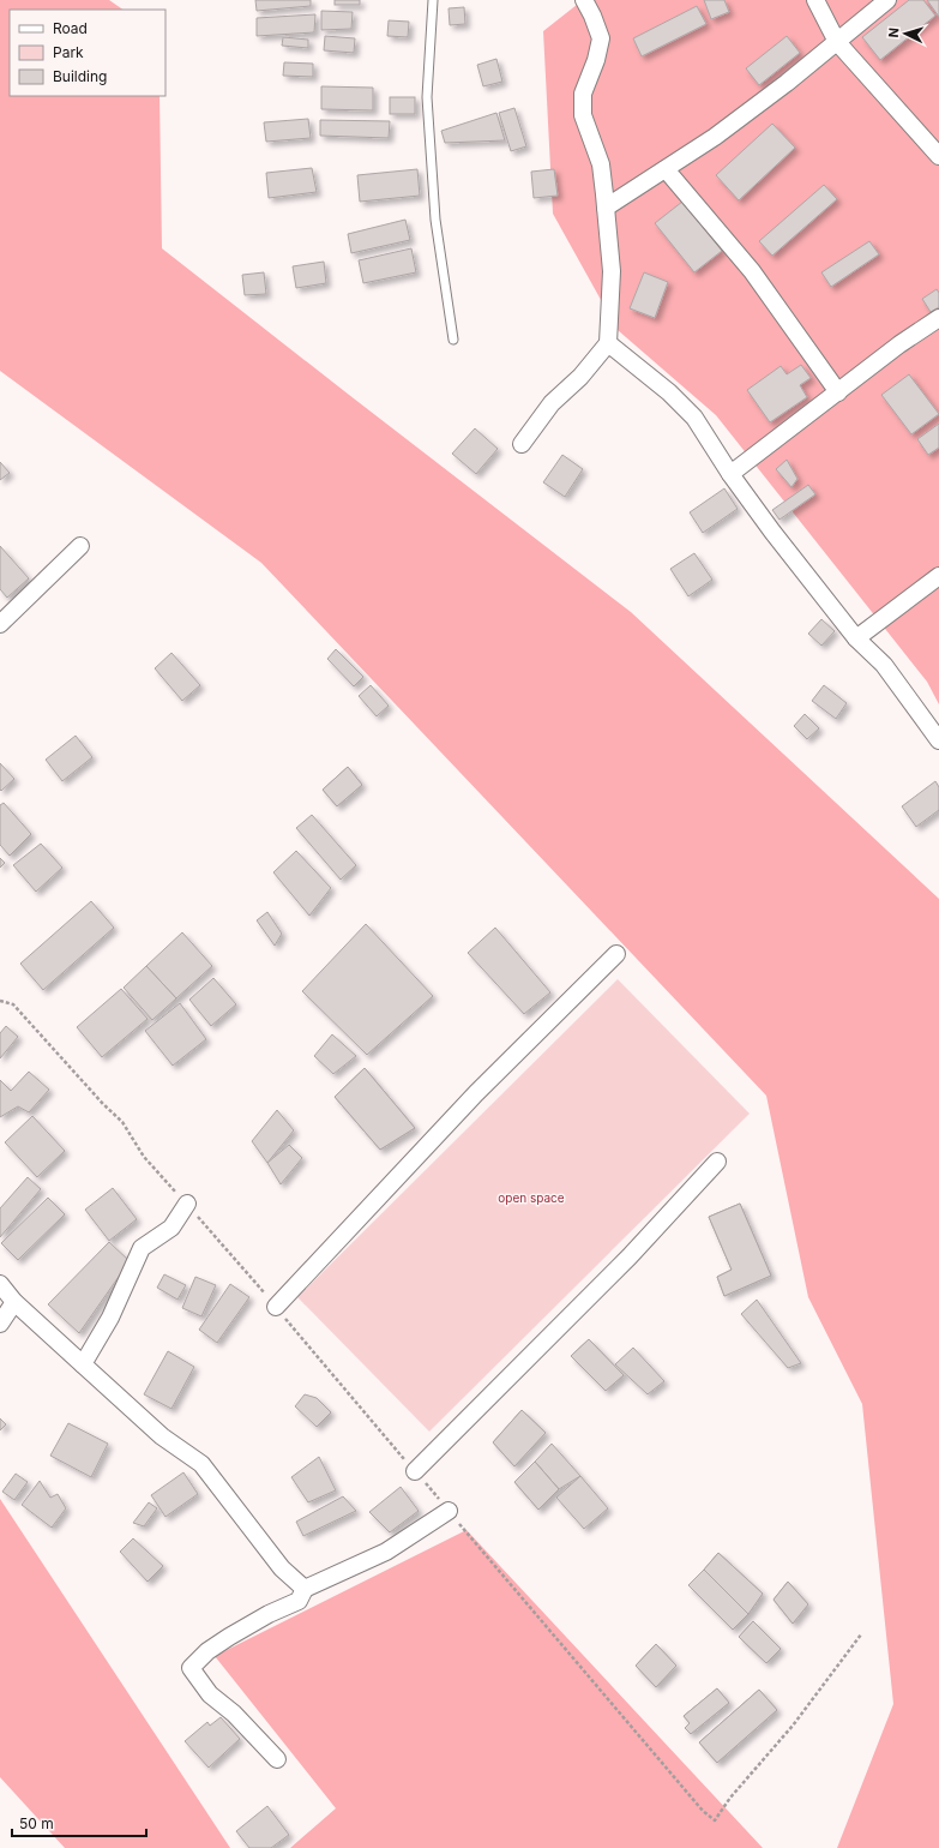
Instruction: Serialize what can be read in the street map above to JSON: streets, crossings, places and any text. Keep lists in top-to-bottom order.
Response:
{
  "parks": ["open space"],
  "legend": ["Road", "Park", "Building"],
  "scale_bar": "50 m",
  "north": "left"
}
